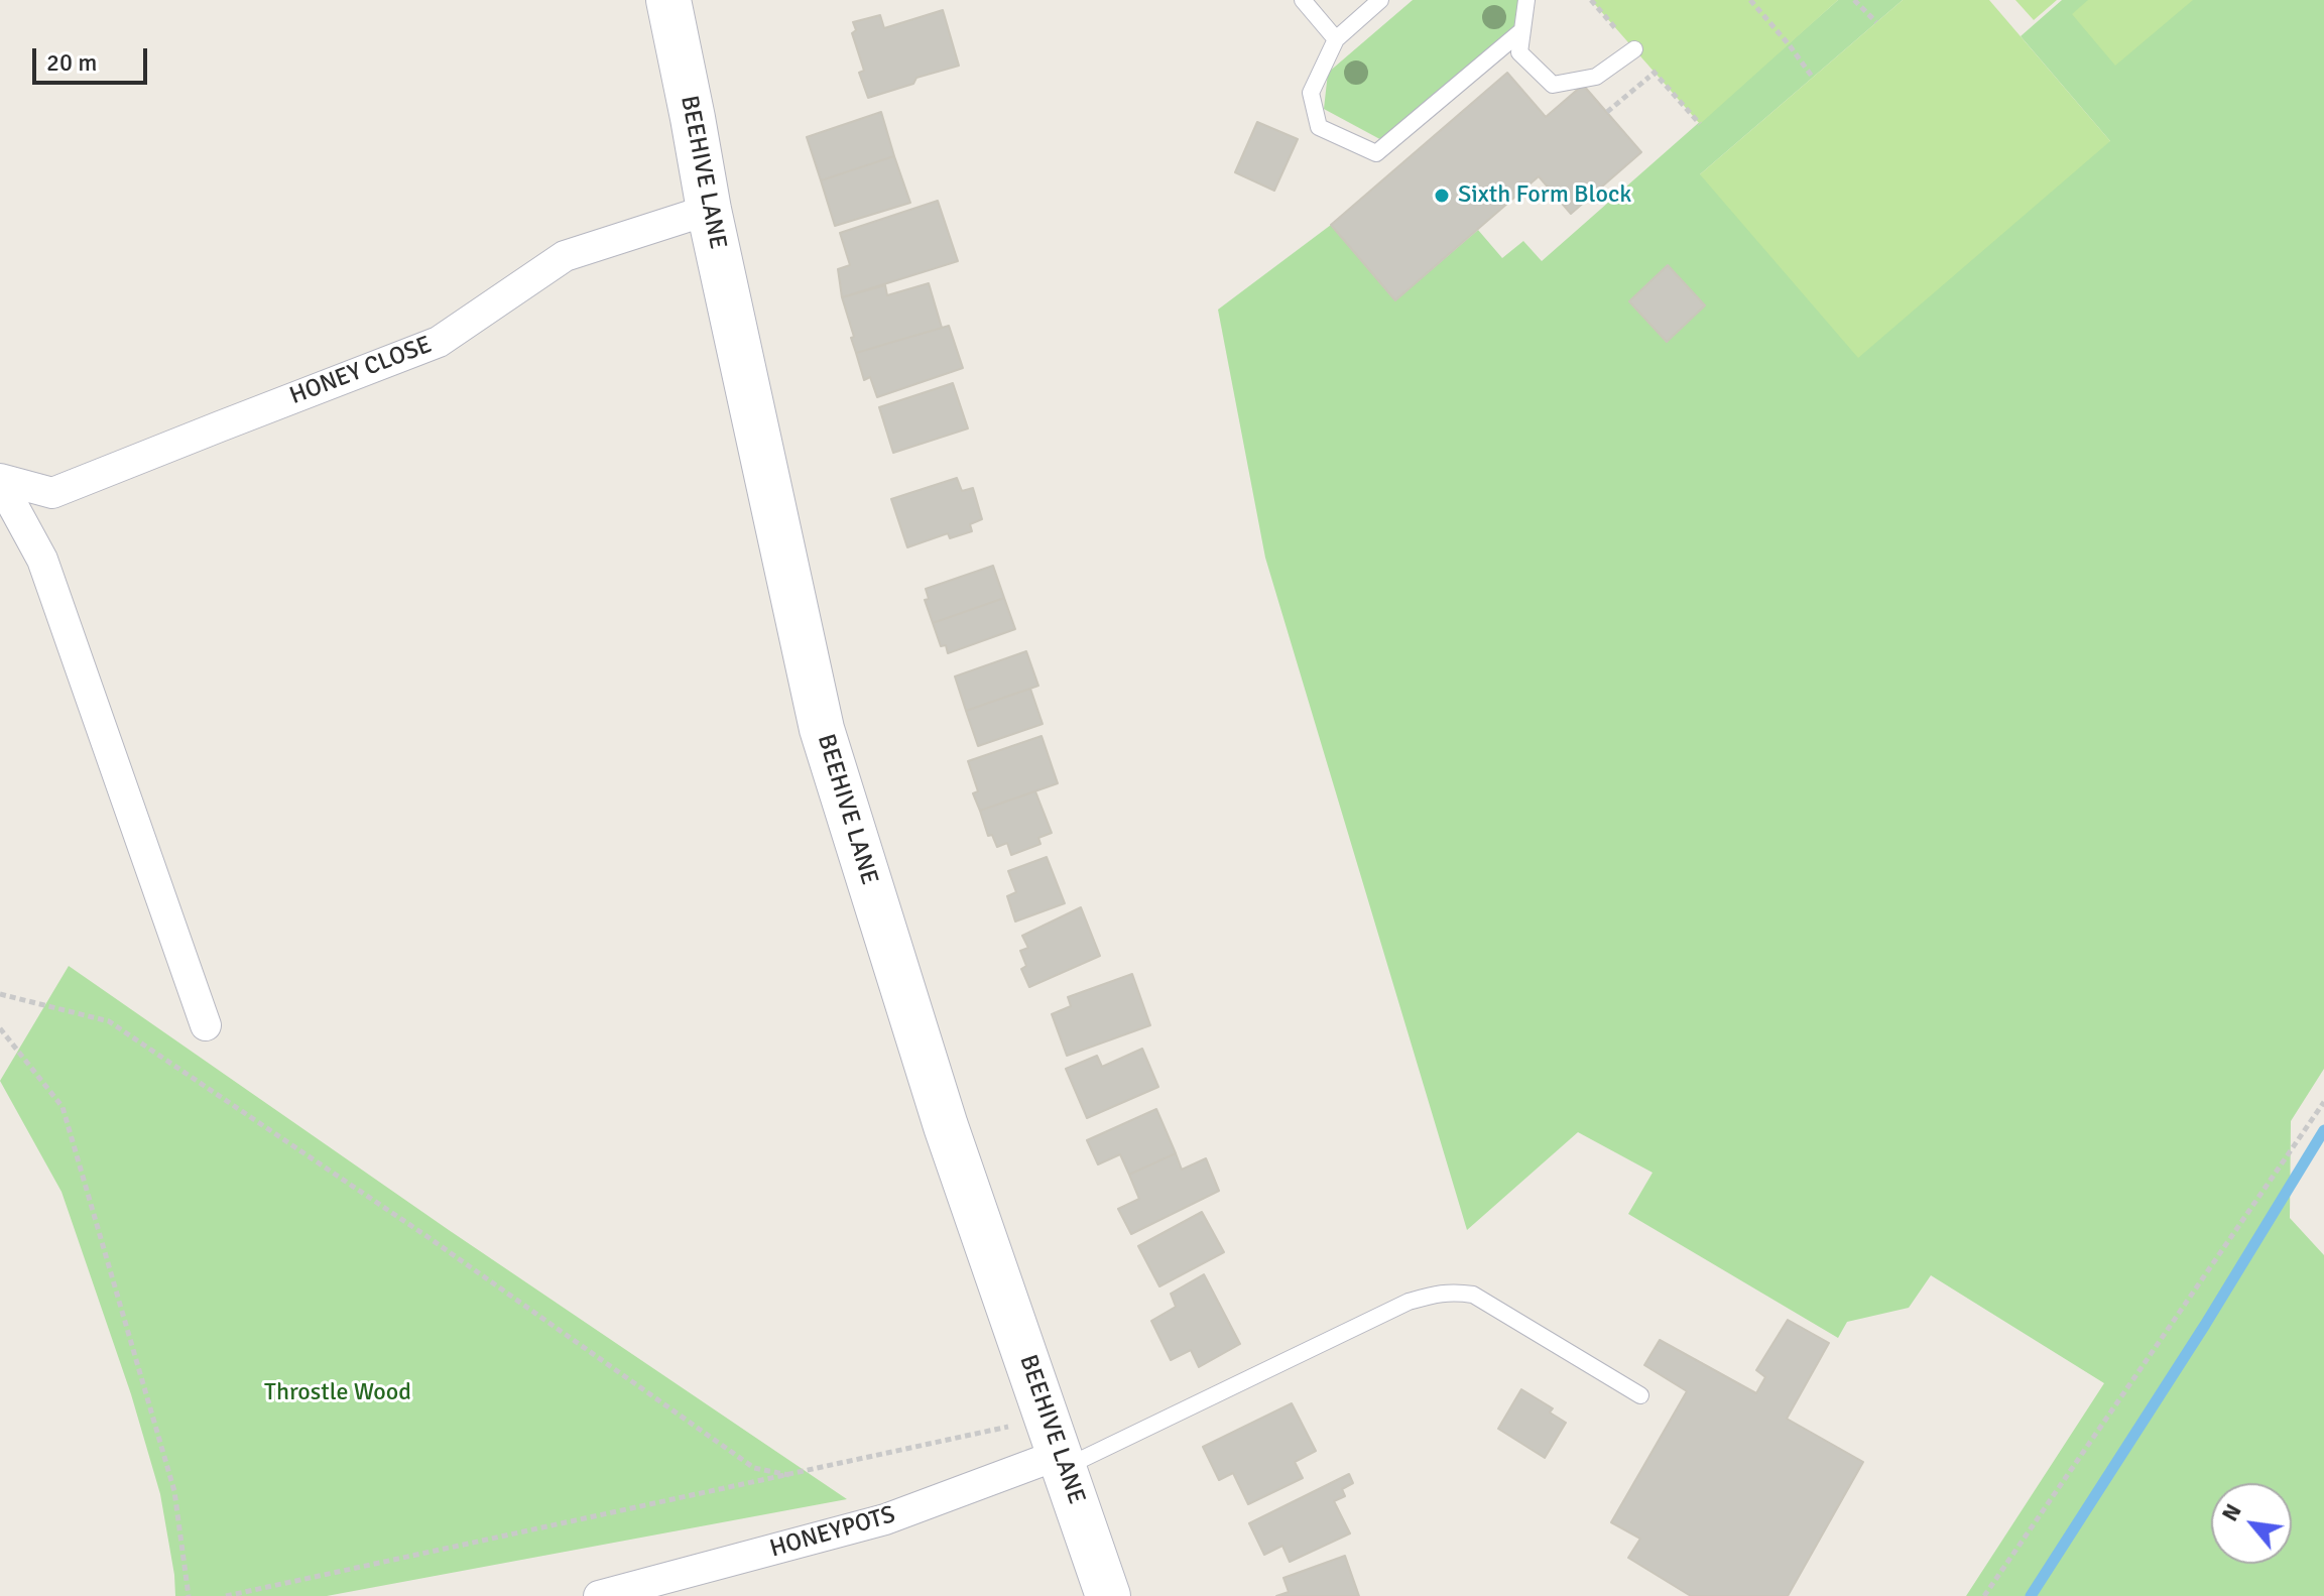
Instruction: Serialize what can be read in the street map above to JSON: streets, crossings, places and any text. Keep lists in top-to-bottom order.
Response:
{
  "streets": {
    "main road": ["BEEHIVE LANE"],
    "street": ["HONEY CLOSE", "HONEYPOTS"]
  },
  "crossings": [
    ["BEEHIVE LANE", "HONEY CLOSE"],
    ["BEEHIVE LANE", "HONEYPOTS"]
  ],
  "parks": ["Throstle Wood"],
  "places": ["Sixth Form Block"],
  "scale_bar": "20 m",
  "north": "top left"
}
